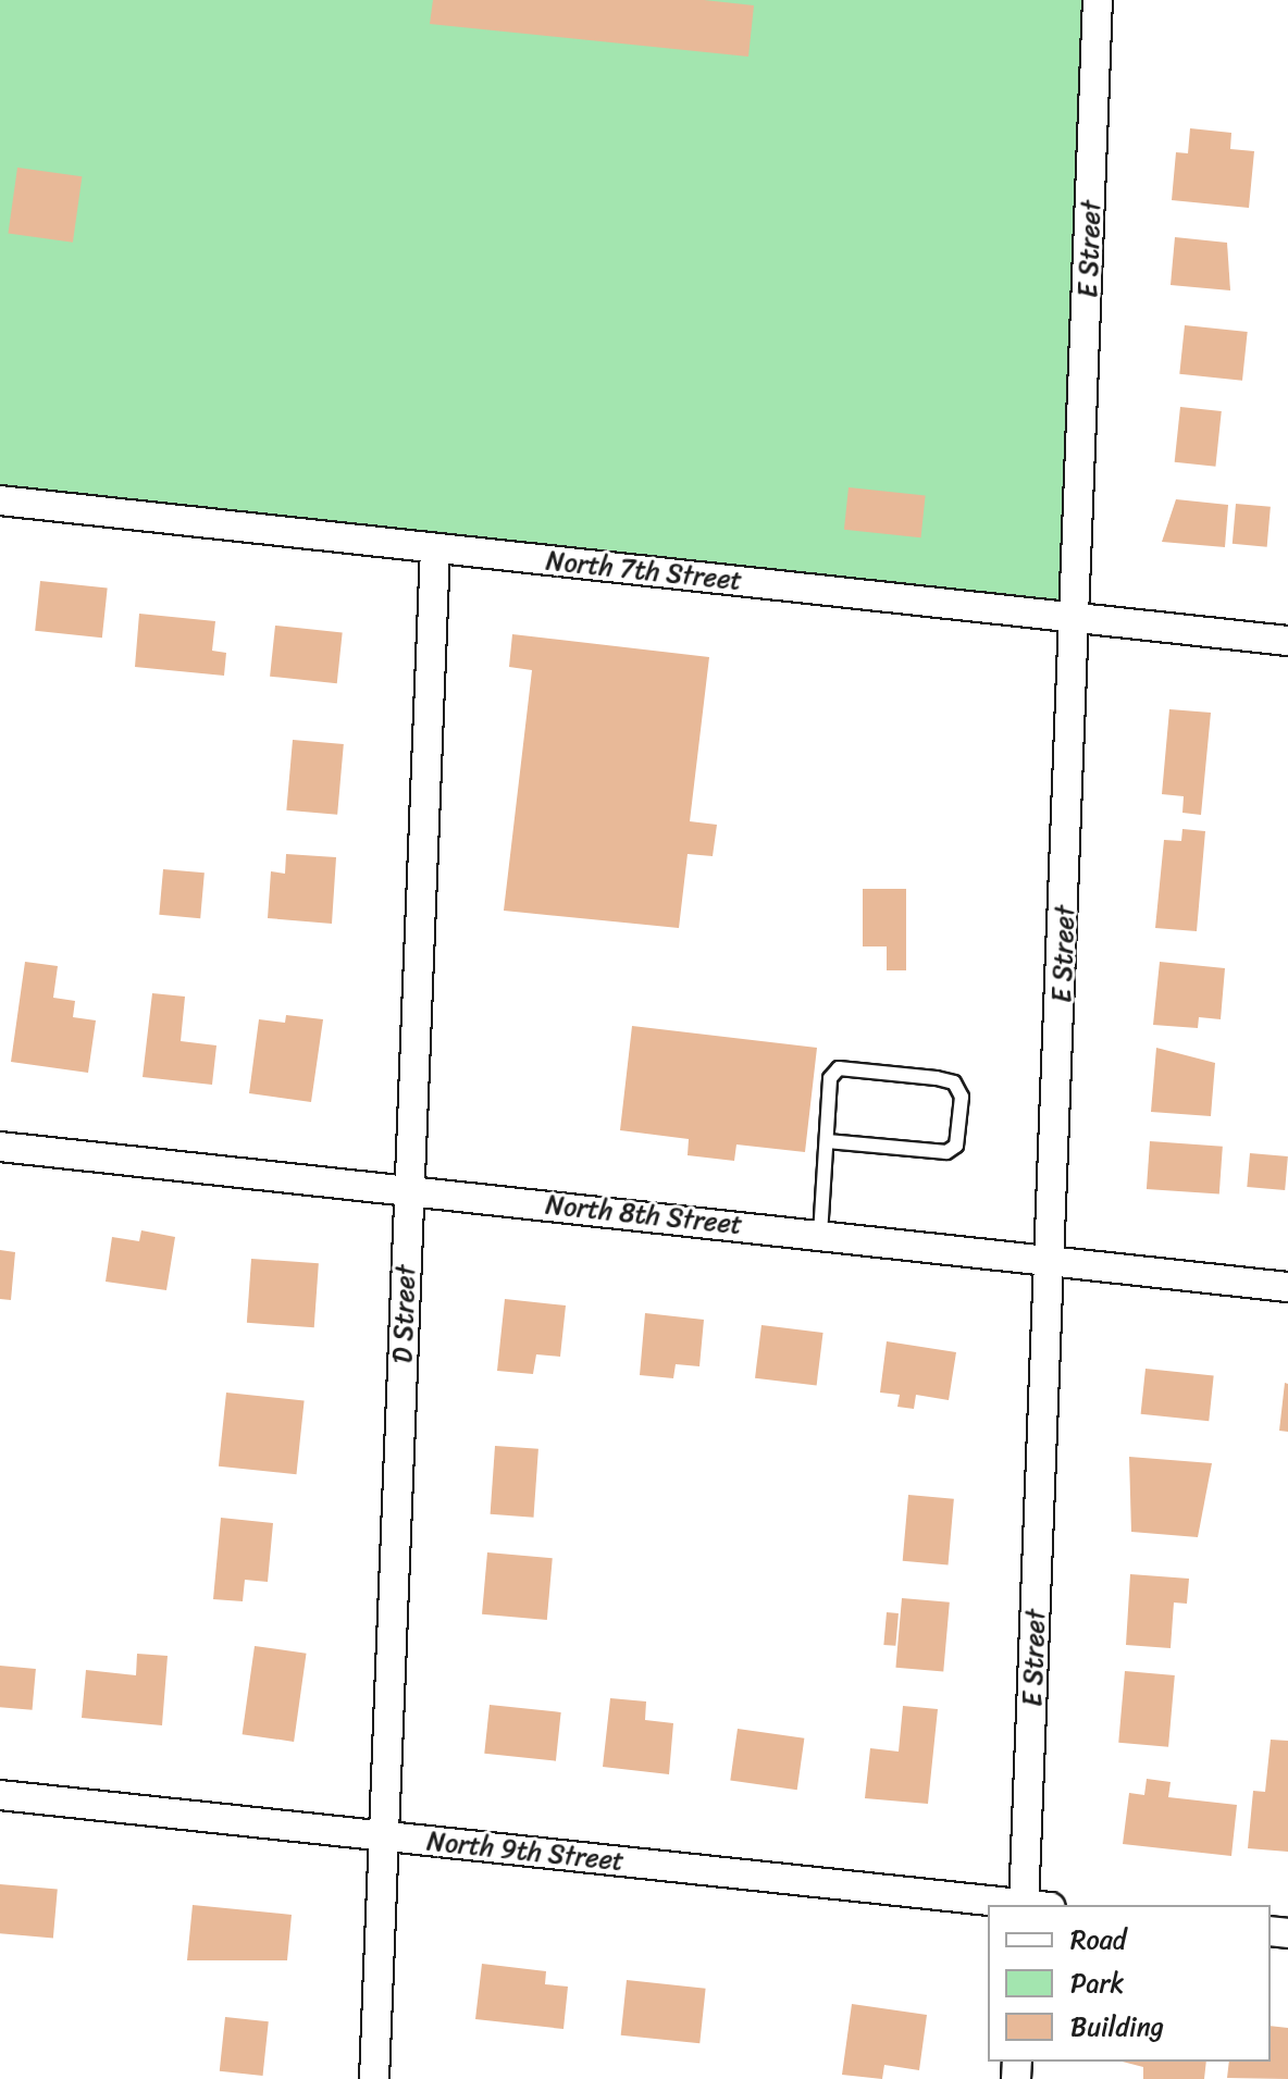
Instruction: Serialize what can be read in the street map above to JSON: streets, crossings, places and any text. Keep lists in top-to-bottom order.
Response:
{
  "streets": {
    "street": [
      "E Street",
      "North 7th Street",
      "North 8th Street",
      "D Street",
      "North 9th Street"
    ]
  },
  "crossings": [
    ["E Street", "North 7th Street"],
    ["E Street", "North 8th Street"],
    ["North 7th Street", "D Street"],
    ["North 8th Street", "D Street"],
    ["D Street", "North 9th Street"]
  ],
  "legend": ["Road", "Park", "Building"]
}
